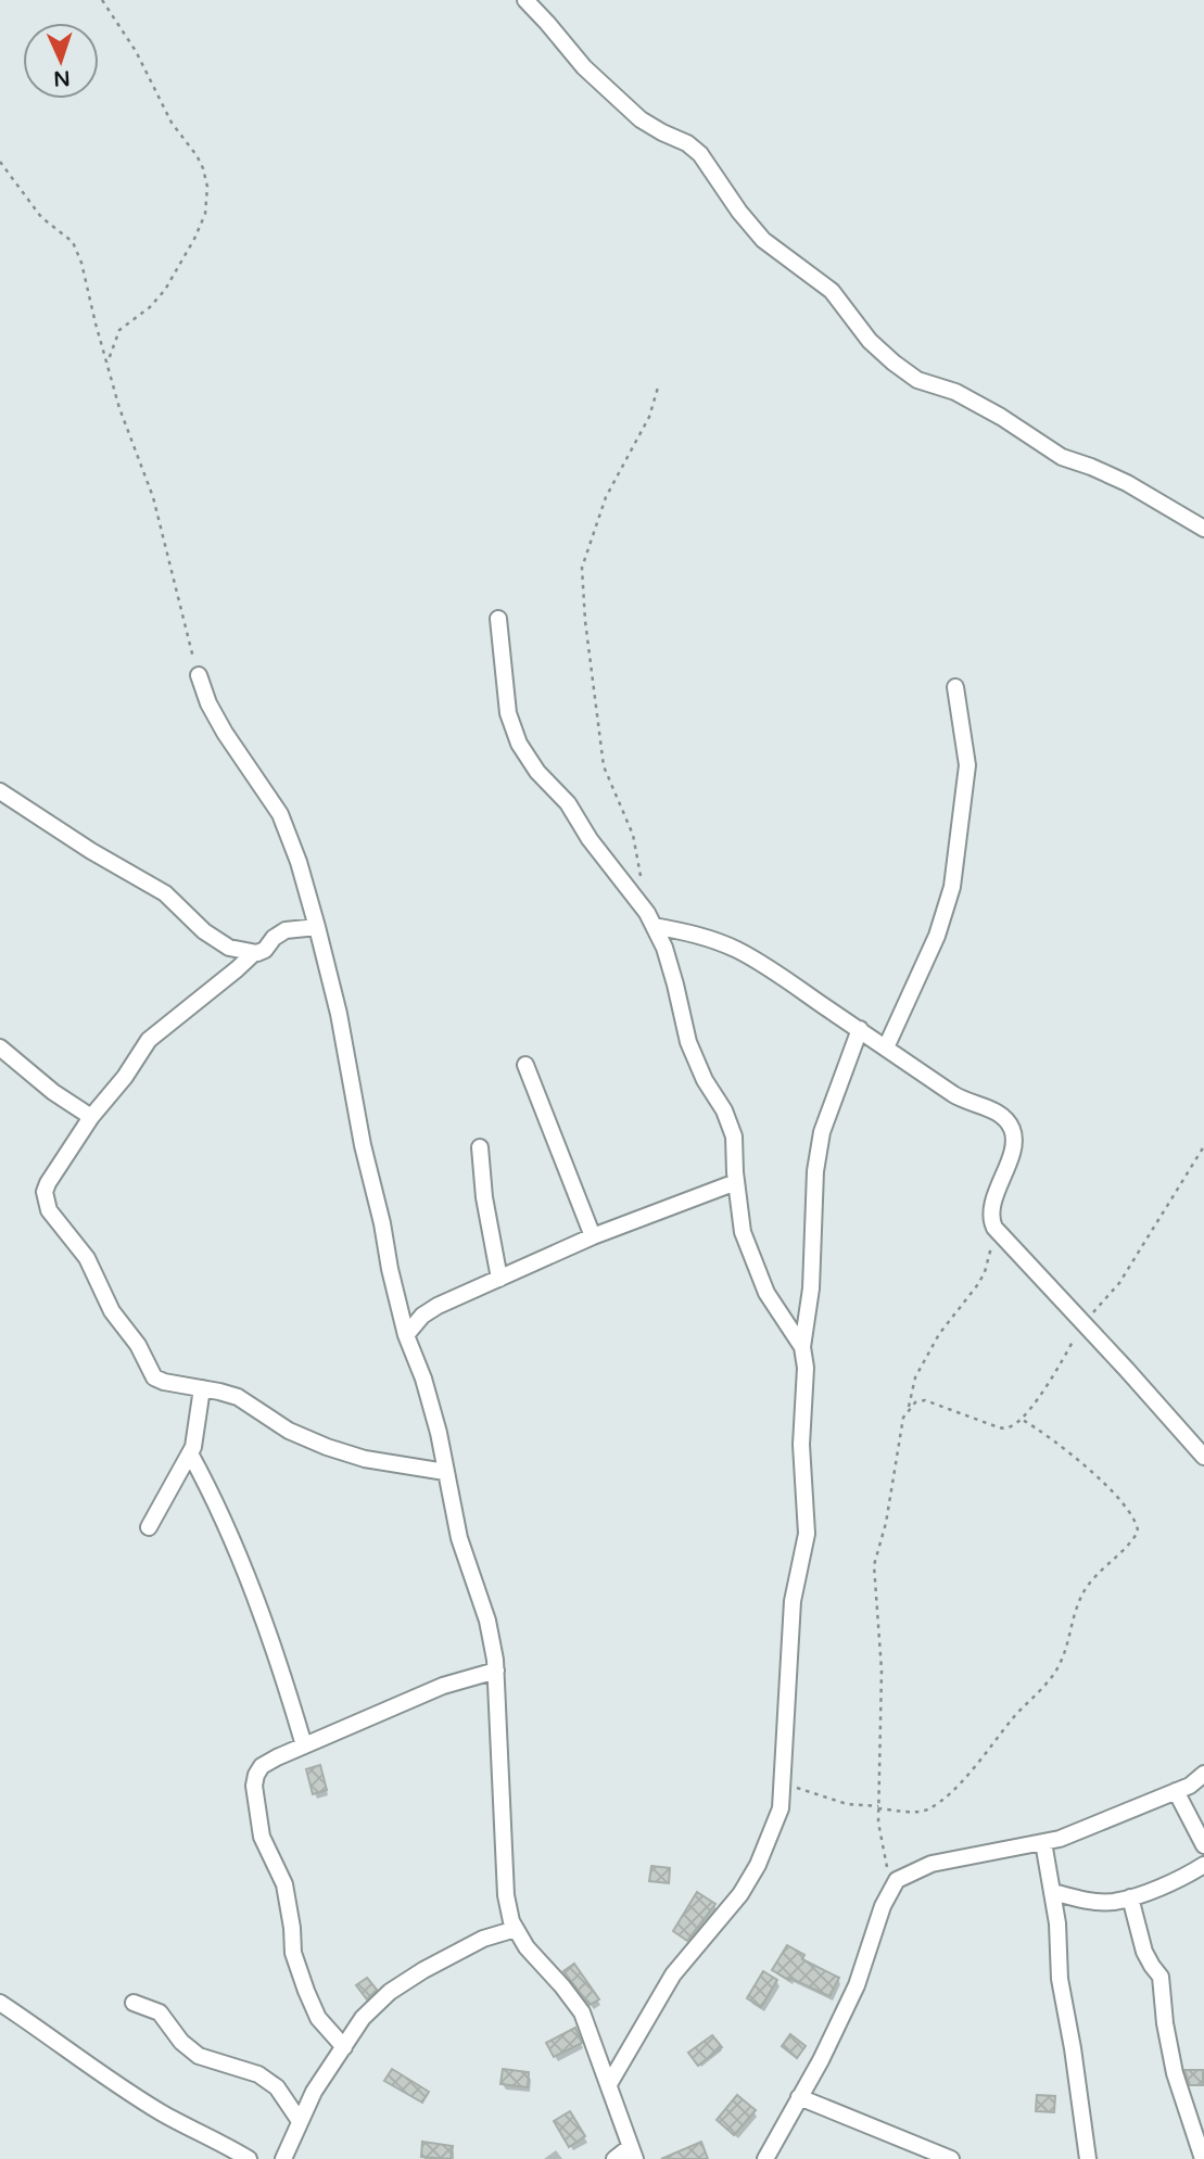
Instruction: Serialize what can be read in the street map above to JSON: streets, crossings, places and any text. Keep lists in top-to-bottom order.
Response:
{
  "north": "bottom"
}
